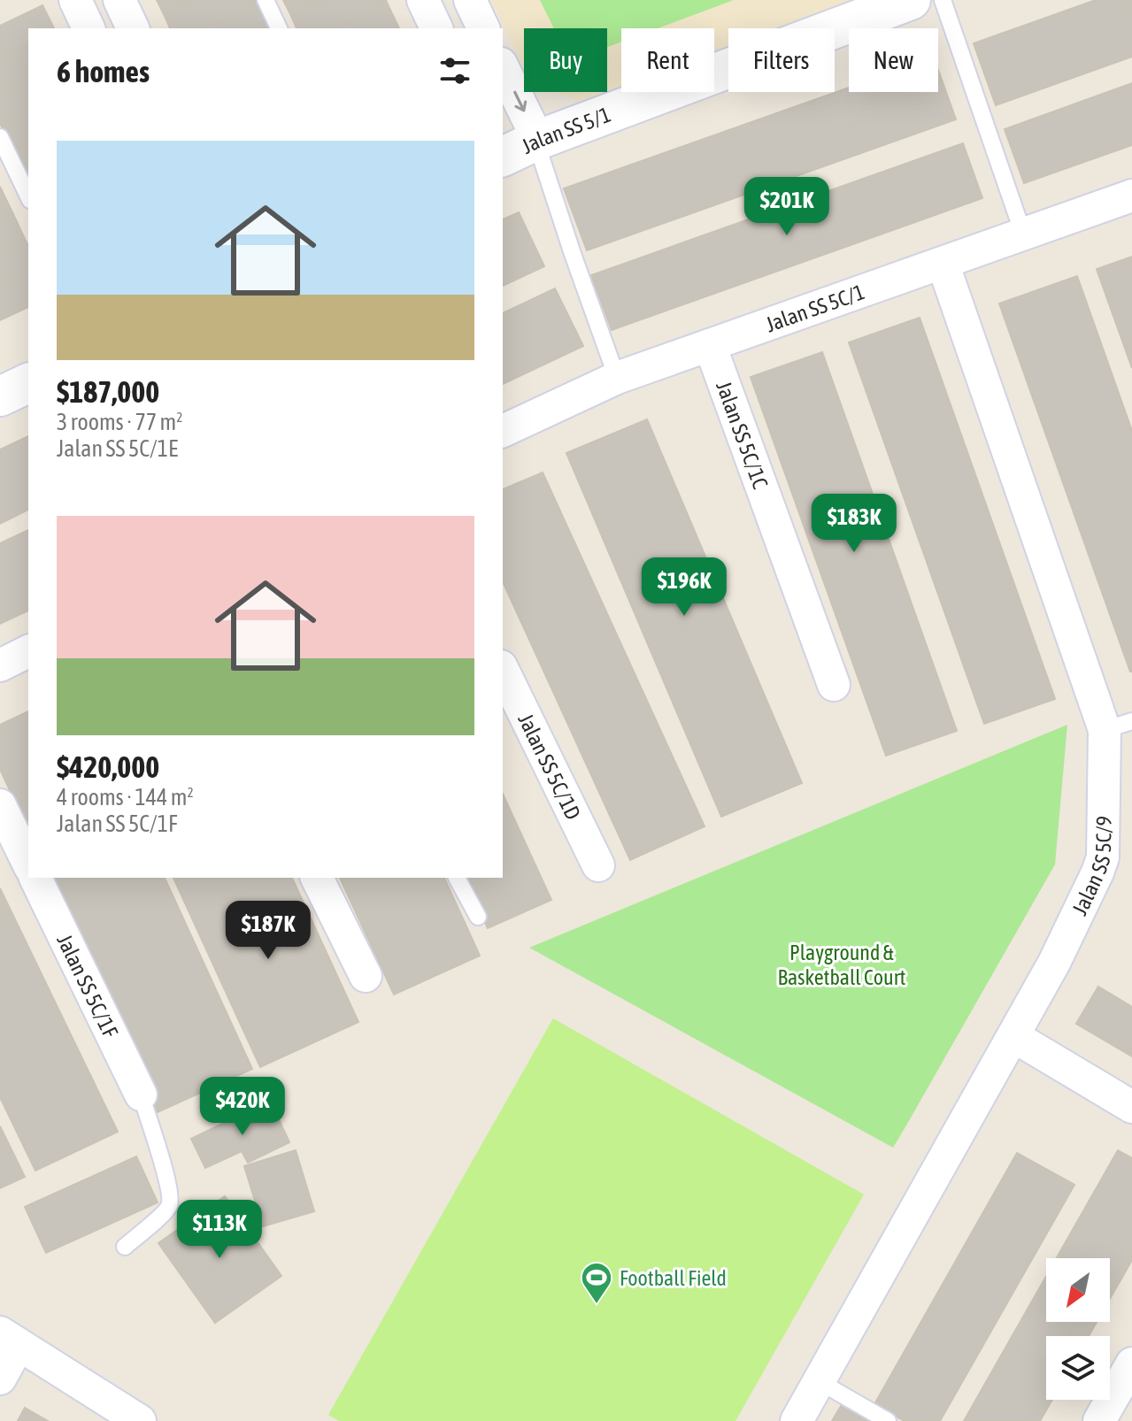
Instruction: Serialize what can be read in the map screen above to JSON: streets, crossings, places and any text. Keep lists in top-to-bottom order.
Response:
{
  "streets": {
    "street": [
      "Jalan SS 5/1",
      "Jalan SS 5C/1",
      "Jalan SS 5C/1C",
      "Jalan SS 5C/1D",
      "Jalan SS 5C/9",
      "Jalan SS 5C/1F"
    ]
  },
  "crossings": [
    ["Jalan SS 5C/1", "Jalan SS 5C/1C"],
    ["Jalan SS 5C/1", "Jalan SS 5C/9"]
  ],
  "parks": ["Playground & Basketball Court"],
  "places": {
    "sports": ["Football Field"]
  },
  "north": "bottom left",
  "page": {
    "chip": [
      "Buy",
      "Rent",
      "Filters",
      "New"
    ],
    "heading": "6 homes",
    "list": [
      {
        "name": "$187,000",
        "note": "3 rooms · 77 m² · Jalan SS 5C/1E"
      },
      {
        "name": "$420,000",
        "note": "4 rooms · 144 m² · Jalan SS 5C/1F"
      }
    ],
    "price": [
      "$201K",
      "$183K",
      "$196K",
      "$187K",
      "$420K",
      "$113K"
    ]
  }
}
